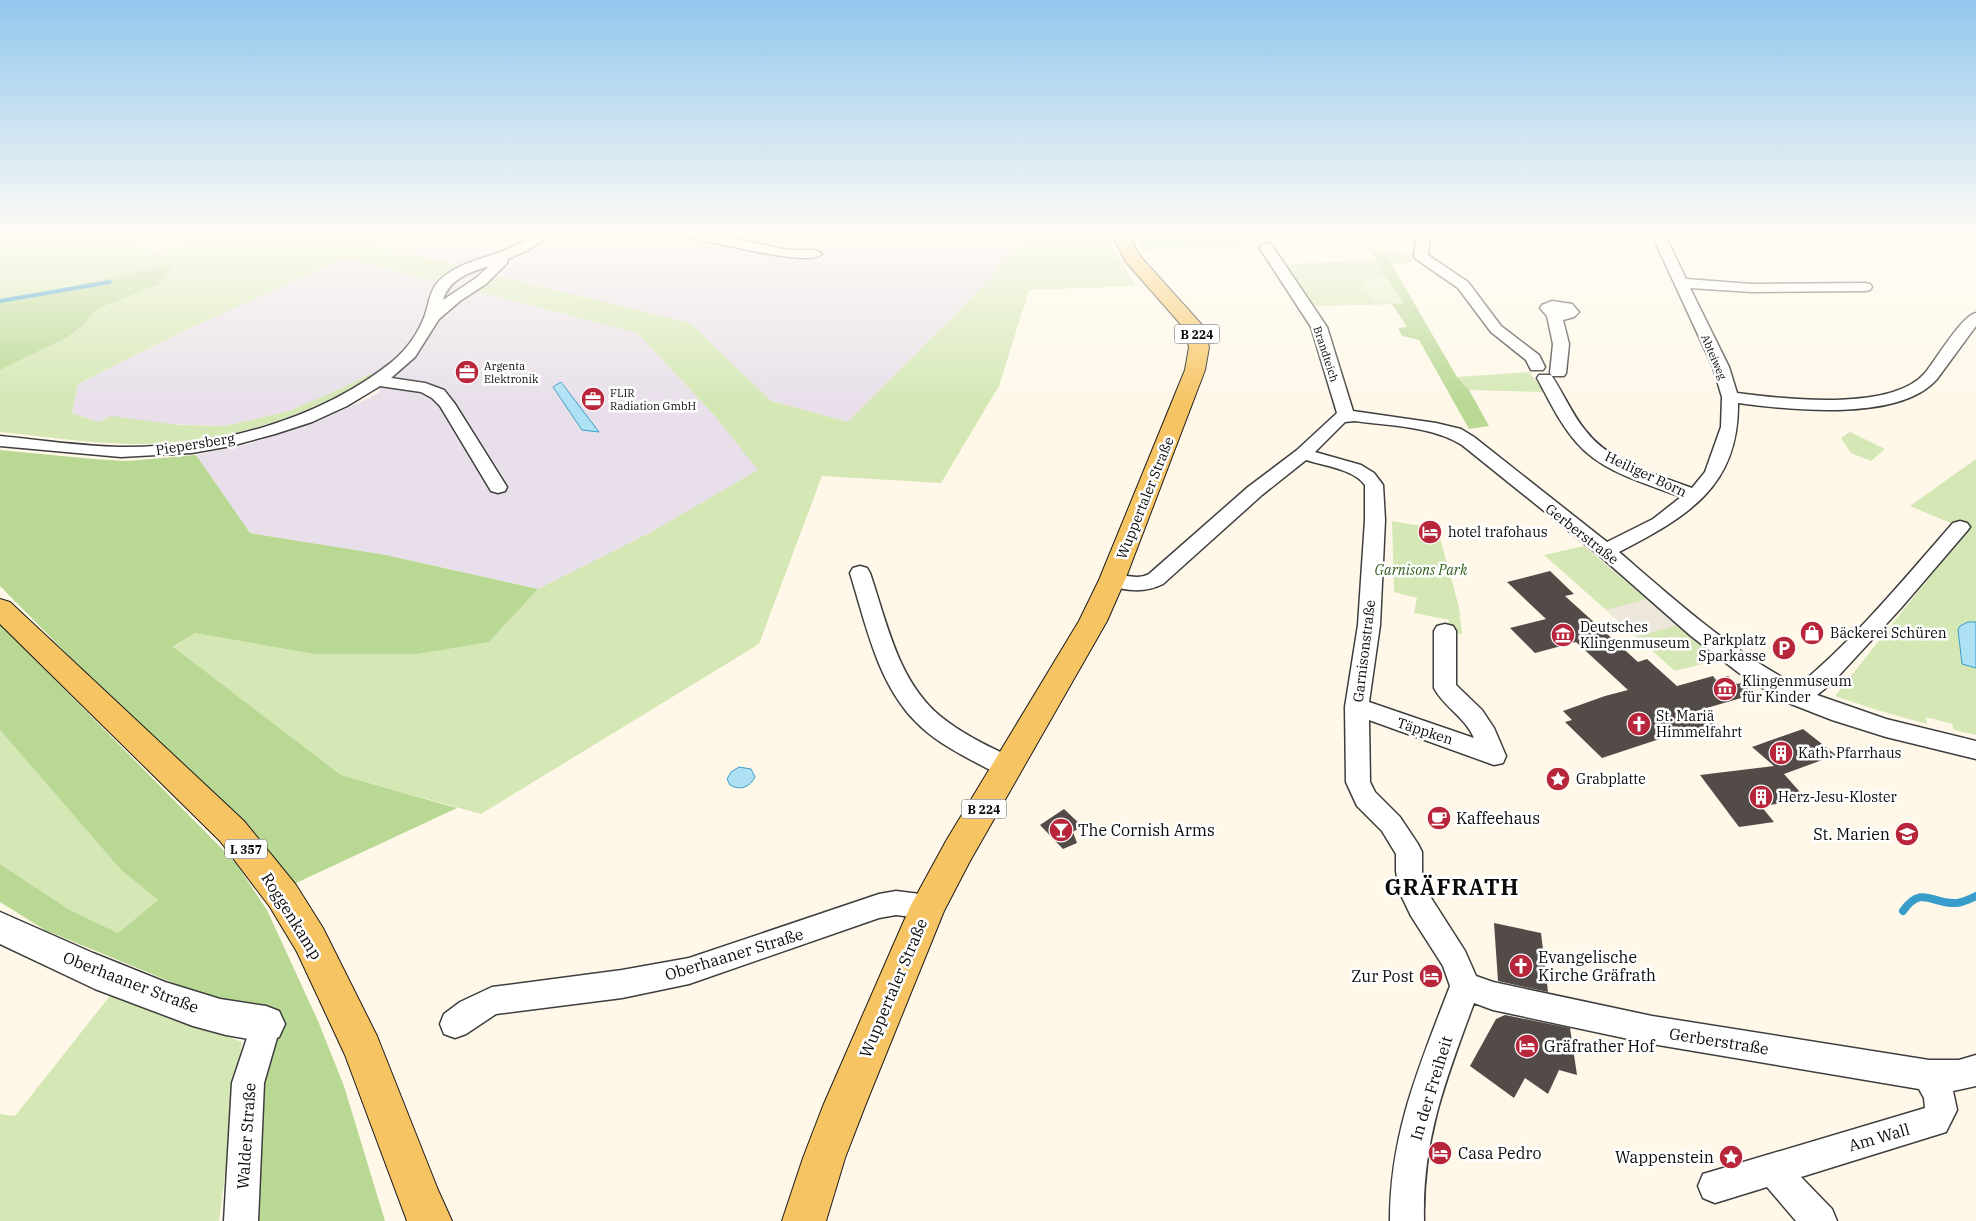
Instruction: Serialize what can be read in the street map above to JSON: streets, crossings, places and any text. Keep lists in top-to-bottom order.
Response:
{
  "streets": {
    "main road": [
      "B 224",
      "Wuppertaler Straße",
      "L 357",
      "Roggenkamp"
    ],
    "street": [
      "Brandteich",
      "Abteiweg",
      "Piepersberg",
      "Heiliger Born",
      "Gerberstraße",
      "Garnisonstraße",
      "Täppken",
      "Oberhaaner Straße",
      "In der Freiheit",
      "Walder Straße",
      "Am Wall"
    ]
  },
  "crossings": [
    ["Brandteich", "Gerberstraße"],
    ["Abteiweg", "Heiliger Born"],
    ["Abteiweg", "Gerberstraße"],
    ["Wuppertaler Straße", "Oberhaaner Straße"],
    ["Gerberstraße", "Garnisonstraße"],
    ["Gerberstraße", "In der Freiheit"],
    ["Gerberstraße", "Am Wall"],
    ["Garnisonstraße", "Täppken"],
    ["Garnisonstraße", "In der Freiheit"],
    ["Oberhaaner Straße", "Walder Straße"]
  ],
  "districts": ["GRÄFRATH"],
  "parks": ["Garnisons Park"],
  "places": {
    "office": ["Argenta Elektronik", "FLIR Radiation GmbH"],
    "hotel": [
      "hotel trafohaus",
      "Zur Post",
      "Gräfrather Hof",
      "Casa Pedro"
    ],
    "shop": ["Bäckerei Schüren"],
    "museum": ["Deutsches Klingenmuseum", "Klingenmuseum für Kinder"],
    "parking": ["Parkplatz Sparkasse"],
    "church": ["St. Mariä Himmelfahrt", "Evangelische Kirche Gräfrath"],
    "building": ["Kath. Pfarrhaus", "Herz-Jesu-Kloster"],
    "place": ["Grabplatte", "Wappenstein"],
    "cafe": ["Kaffeehaus"],
    "bar": ["The Cornish Arms"],
    "school or university": ["St. Marien"]
  }
}
